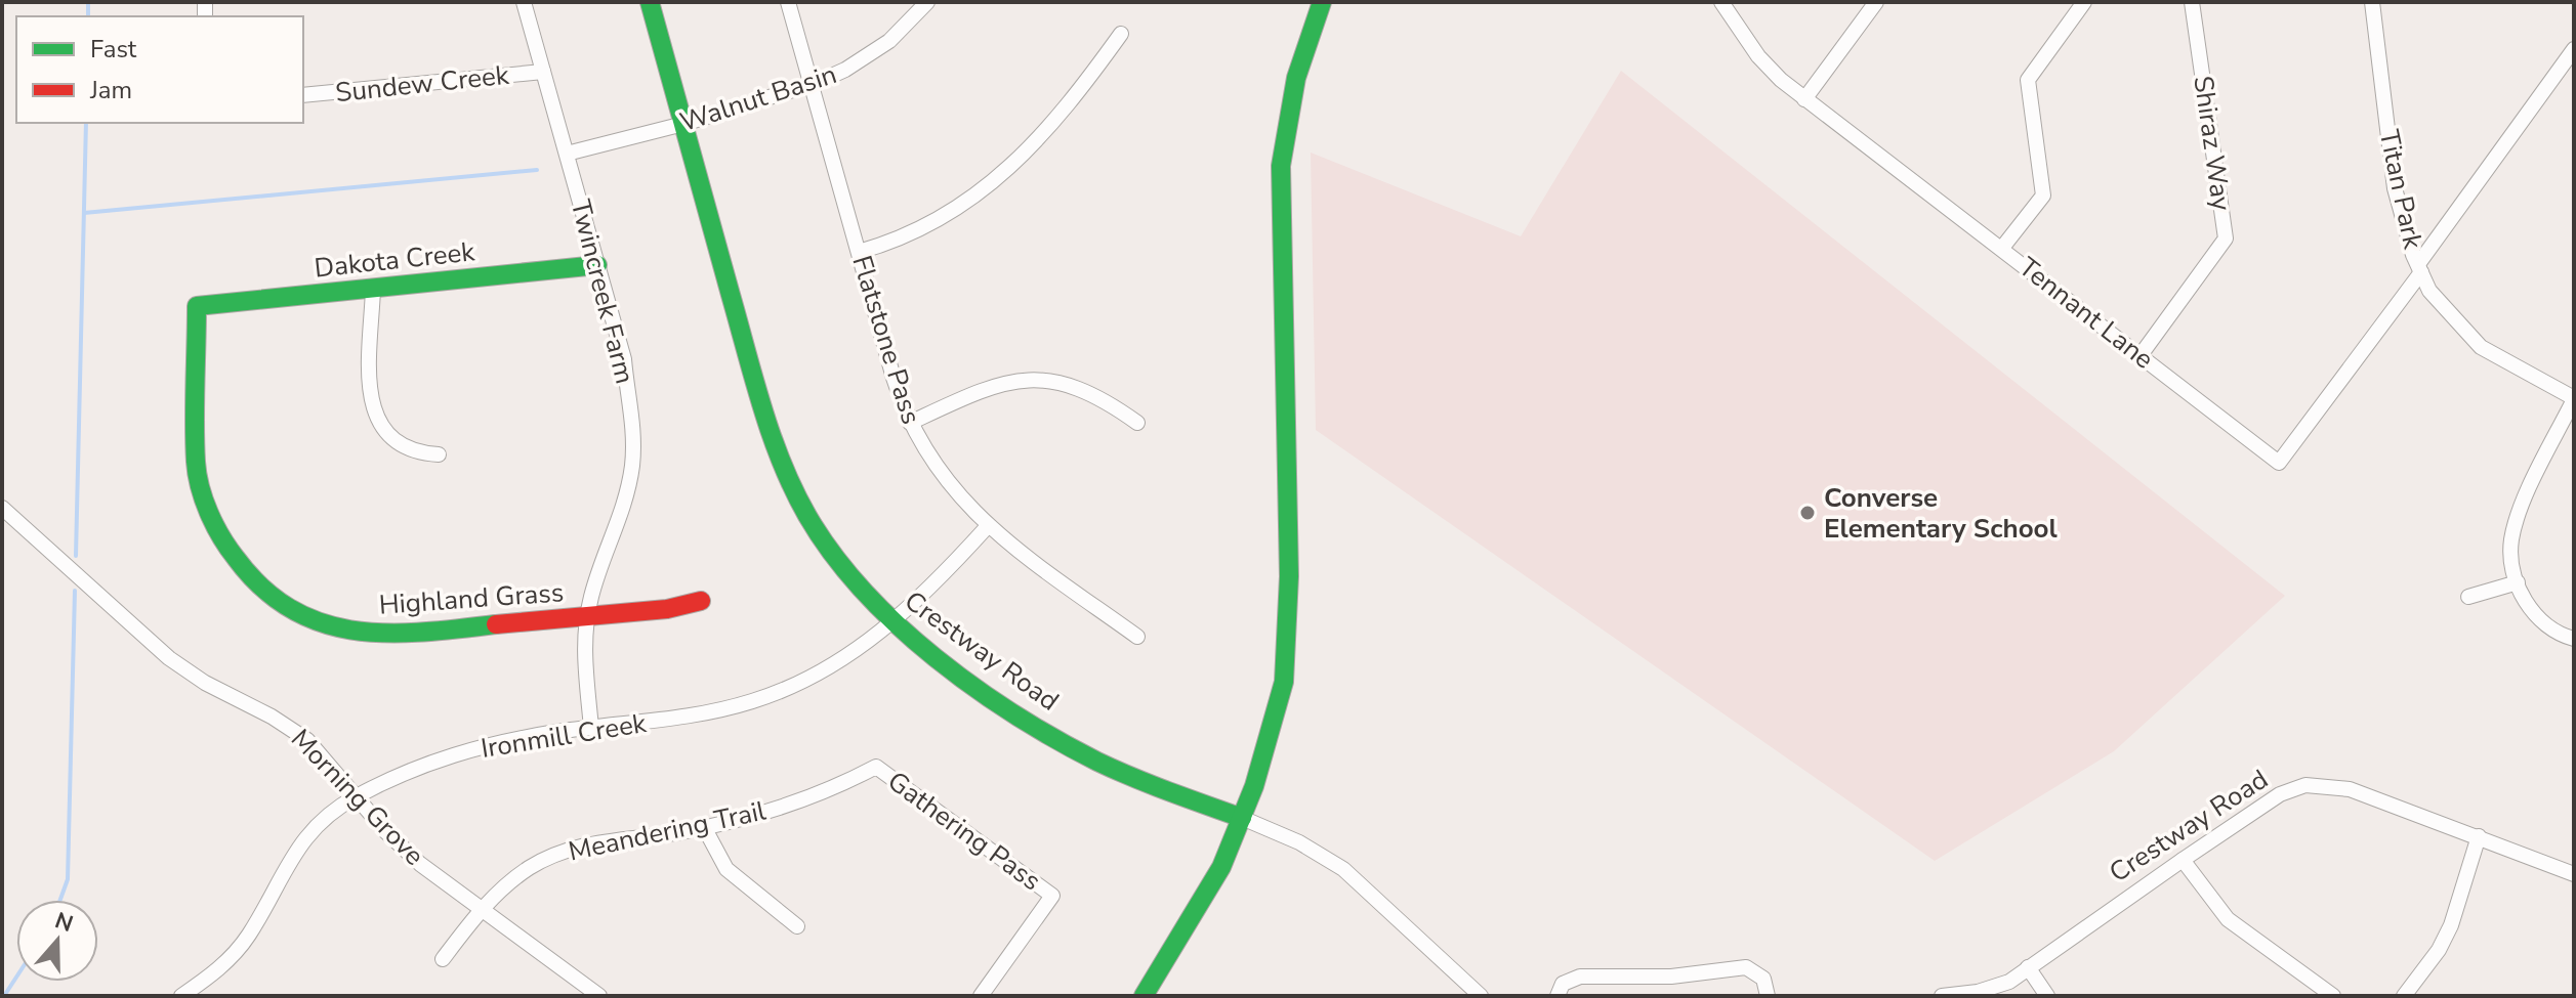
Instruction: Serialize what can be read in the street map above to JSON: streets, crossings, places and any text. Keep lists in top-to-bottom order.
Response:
{
  "streets": {
    "street": [
      "Sundew Creek",
      "Walnut Basin",
      "Shiraz Way",
      "Titan Park",
      "Dakota Creek",
      "Twincreek Farm",
      "Tennant Lane",
      "Flatstone Pass",
      "Highland Grass",
      "Crestway Road",
      "Ironmill Creek",
      "Morning Grove",
      "Meandering Trail",
      "Gathering Pass"
    ]
  },
  "crossings": [
    ["Sundew Creek", "Twincreek Farm"],
    ["Walnut Basin", "Twincreek Farm"],
    ["Walnut Basin", "Flatstone Pass"],
    ["Walnut Basin", "Crestway Road"],
    ["Shiraz Way", "Tennant Lane"],
    ["Titan Park", "Tennant Lane"],
    ["Dakota Creek", "Twincreek Farm"],
    ["Dakota Creek", "Highland Grass"],
    ["Twincreek Farm", "Highland Grass"],
    ["Twincreek Farm", "Ironmill Creek"],
    ["Flatstone Pass", "Ironmill Creek"],
    ["Crestway Road", "Ironmill Creek"],
    ["Ironmill Creek", "Morning Grove"],
    ["Morning Grove", "Meandering Trail"],
    ["Meandering Trail", "Gathering Pass"]
  ],
  "places": ["Converse Elementary School"],
  "legend": ["Fast", "Jam"],
  "north": "top"
}
